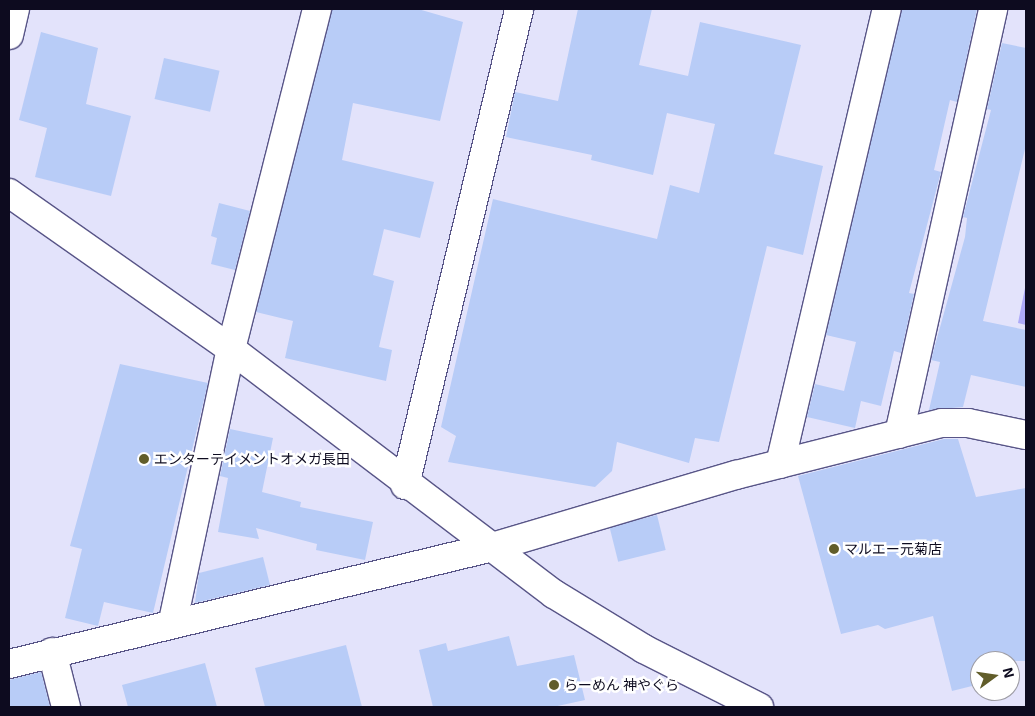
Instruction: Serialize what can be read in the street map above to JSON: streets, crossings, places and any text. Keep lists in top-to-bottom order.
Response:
{
  "places": ["エンターテイメントオメガ長田", "マルエー元菊店", "らーめん 神やぐら"],
  "north": "right"
}
